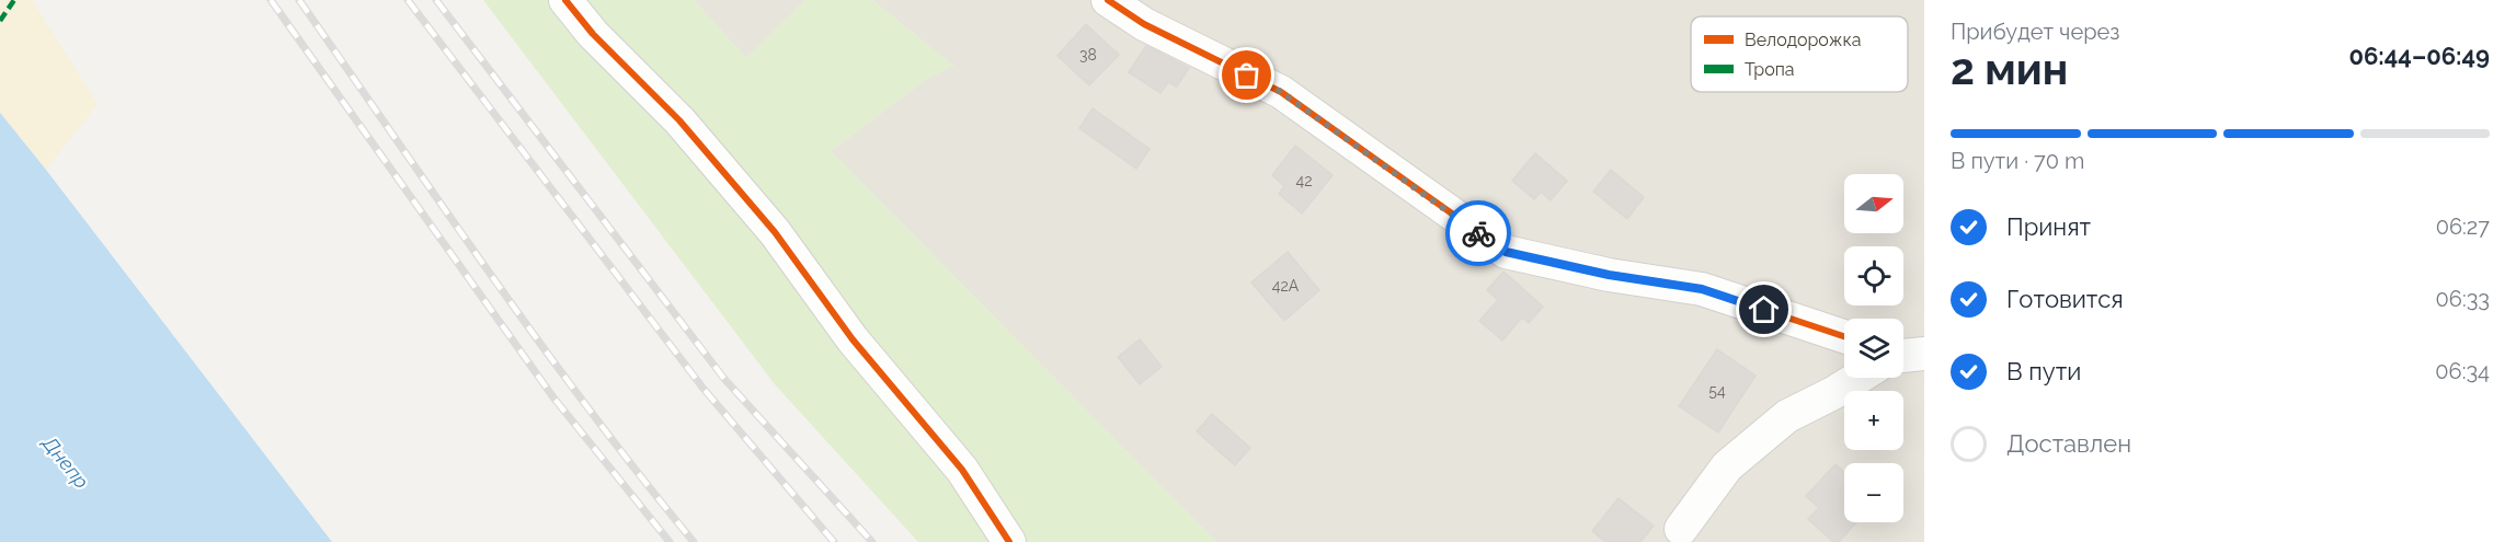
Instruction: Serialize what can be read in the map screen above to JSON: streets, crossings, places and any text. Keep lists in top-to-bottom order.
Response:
{
  "water": ["Днепр"],
  "house_numbers": [
    "38",
    "42",
    "42А",
    "54"
  ],
  "legend": ["Велодорожка", "Тропа"],
  "north": "right",
  "page": {
    "heading": ["2 мин", "Прибудет через", "06:44–06:49"],
    "bar": "В пути · 70 m",
    "map_buttons": ["+", "−"],
    "list": [
      ["Принят", "06:27"],
      ["Готовится", "06:33"],
      ["В пути", "06:34"],
      "Доставлен"
    ]
  }
}
